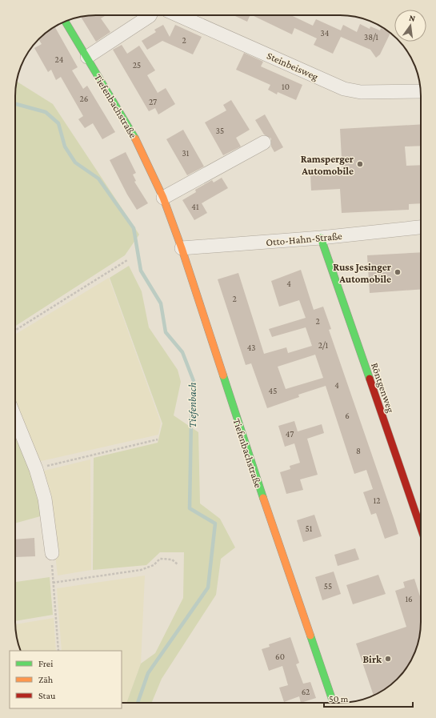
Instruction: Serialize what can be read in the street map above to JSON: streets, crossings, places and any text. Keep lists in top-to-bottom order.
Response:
{
  "streets": {
    "street": [
      "Steinbeisweg",
      "Tiefenbachstraße",
      "Otto-Hahn-Straße",
      "Röntgenweg"
    ]
  },
  "crossings": [
    ["Tiefenbachstraße", "Otto-Hahn-Straße"],
    ["Otto-Hahn-Straße", "Röntgenweg"]
  ],
  "water": ["Tiefenbach"],
  "places": ["Ramsperger Automobile", "Russ Jesinger Automobile", "Birk"],
  "house_numbers": [
    "34",
    "38/1",
    "2",
    "24",
    "25",
    "10",
    "26",
    "27",
    "35",
    "31",
    "41",
    "4",
    "2",
    "2",
    "2/1",
    "43",
    "4",
    "45",
    "6",
    "47",
    "8",
    "12",
    "51",
    "55",
    "16",
    "60",
    "62"
  ],
  "legend": ["Frei", "Zäh", "Stau"],
  "scale_bar": "50 m",
  "north": "top"
}
